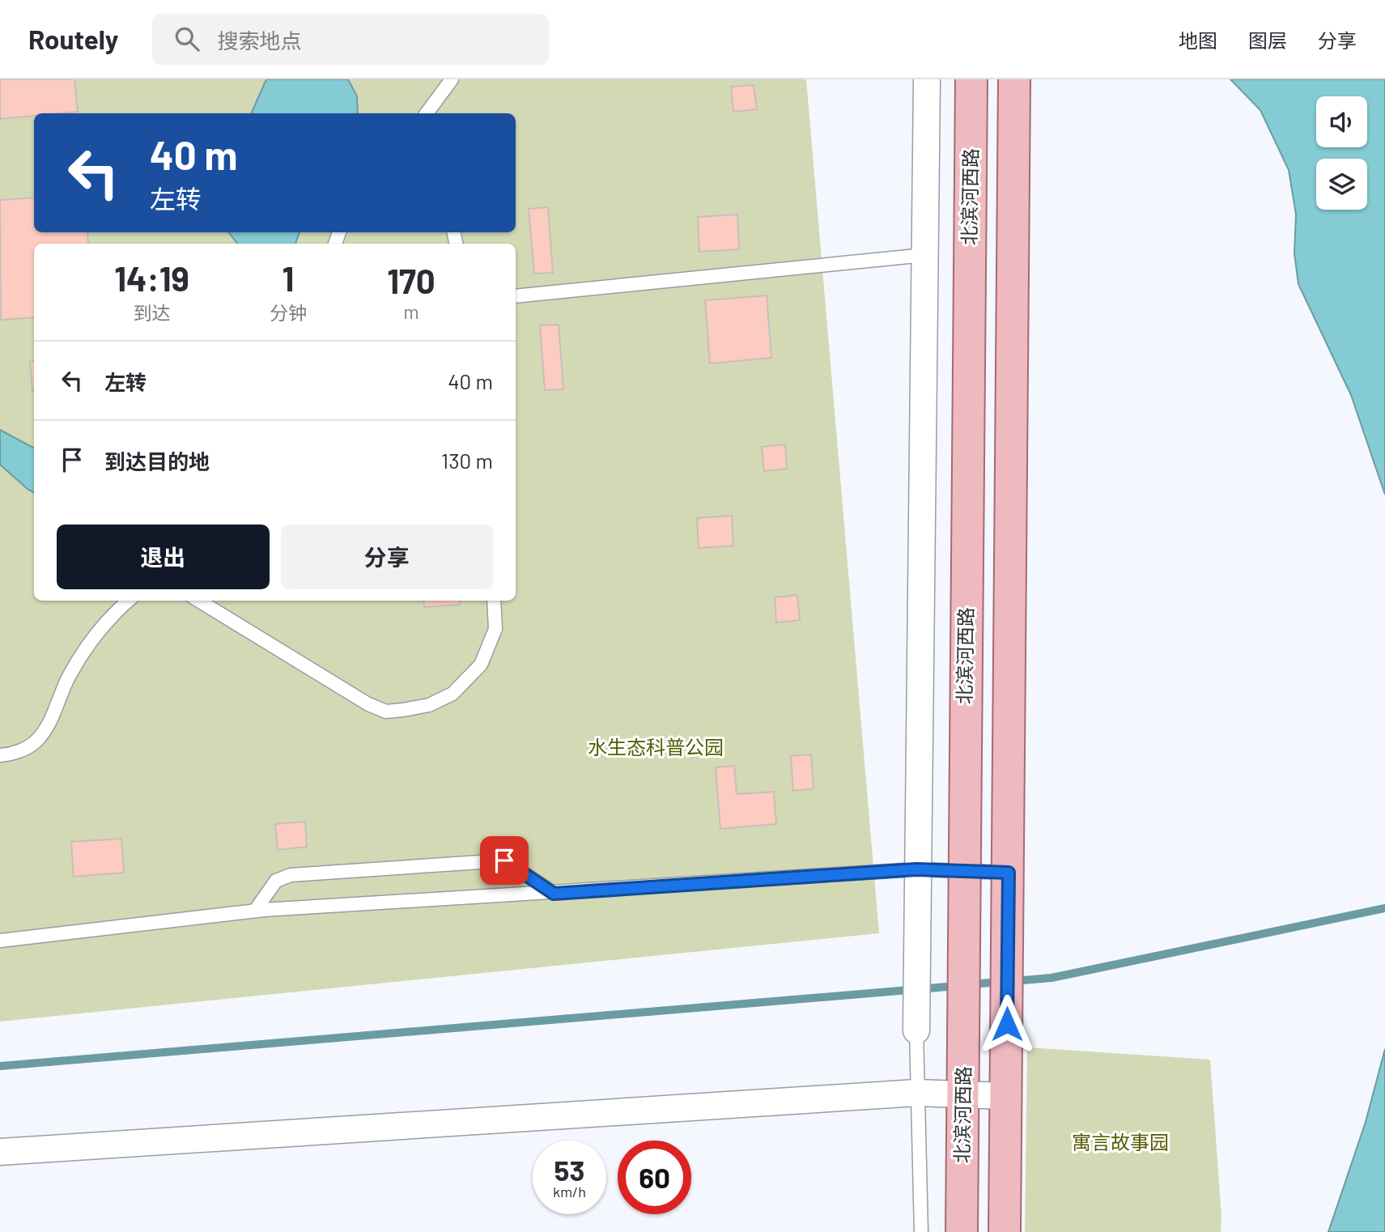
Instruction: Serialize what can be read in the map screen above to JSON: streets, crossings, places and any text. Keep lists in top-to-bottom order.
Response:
{
  "streets": {
    "main road": ["北滨河西路"]
  },
  "parks": ["水生态科普公园", "寓言故事园"],
  "page": {
    "header": "Routely",
    "search": "搜索地点",
    "nav": ["地图", "图层", "分享"],
    "turn": ["40 m", "左转"],
    "eta": [
      "14:19",
      "到达",
      "1",
      "分钟",
      "170",
      "m"
    ],
    "list": [
      {
        "name": "左转",
        "value": "40 m"
      },
      {
        "name": "到达目的地",
        "value": "130 m"
      }
    ],
    "buttons": ["退出", "分享"],
    "speed": "53 km/h",
    "limit": "60"
  }
}
